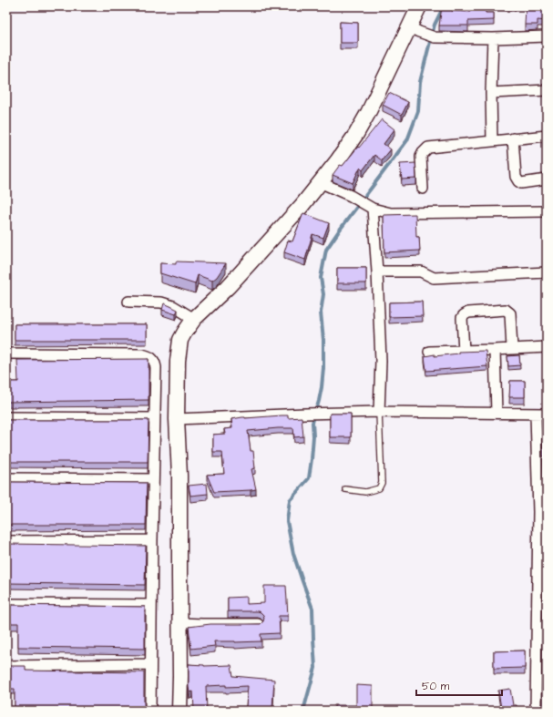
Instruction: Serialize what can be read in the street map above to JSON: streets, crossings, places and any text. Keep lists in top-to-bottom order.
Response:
{
  "scale_bar": "50 m"
}
